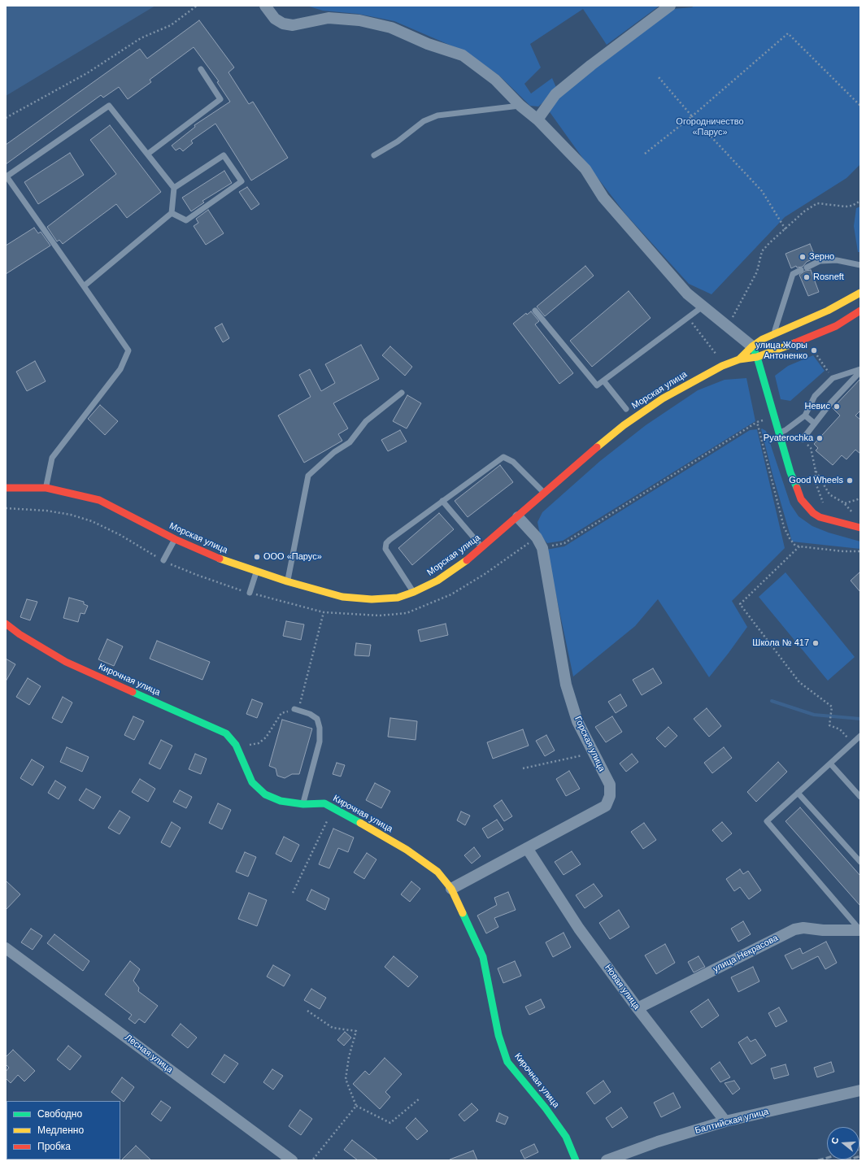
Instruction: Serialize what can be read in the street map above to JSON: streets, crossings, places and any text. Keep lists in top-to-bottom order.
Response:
{
  "streets": {
    "main road": ["Морская улица", "Кирочная улица"],
    "street": [
      "Горская улица",
      "улица Некрасова",
      "Новая улица",
      "Лесная улица",
      "Балтийская улица"
    ]
  },
  "crossings": [
    ["Морская улица", "Горская улица"],
    ["Кирочная улица", "Горская улица"],
    ["Горская улица", "Новая улица"],
    ["улица Некрасова", "Новая улица"],
    ["Новая улица", "Балтийская улица"]
  ],
  "parks": ["Огородничество «Парус»"],
  "places": [
    "Зерно",
    "Rosneft",
    "улица Жоры Антоненко",
    "Невис",
    "Pyaterochka",
    "Good Wheels",
    "ООО «Парус»",
    "Школа № 417"
  ],
  "legend": ["Свободно", "Медленно", "Пробка"],
  "north": "left"
}
